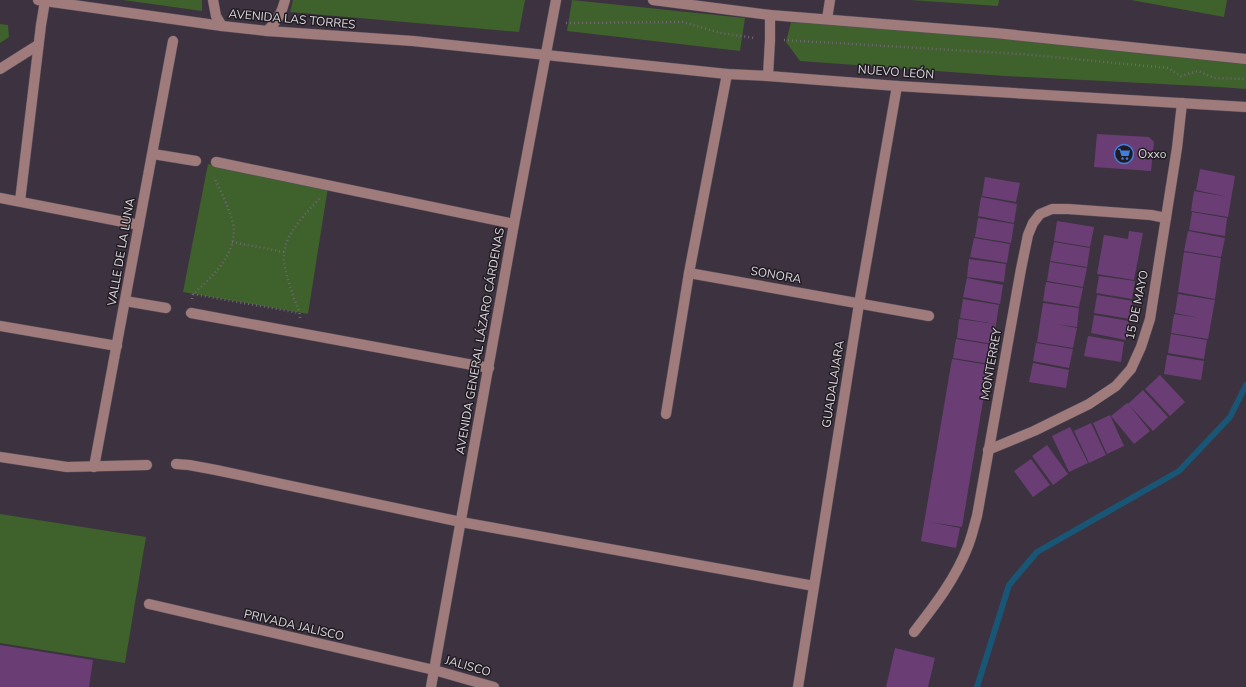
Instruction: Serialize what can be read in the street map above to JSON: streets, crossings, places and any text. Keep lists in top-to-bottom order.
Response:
{
  "streets": {
    "street": [
      "AVENIDA LAS TORRES",
      "NUEVO LEÓN",
      "VALLE DE LA LUNA",
      "SONORA",
      "15 DE MAYO",
      "AVENIDA GENERAL LÁZARO CÁRDENAS",
      "MONTERREY",
      "GUADALAJARA",
      "PRIVADA JALISCO",
      "JALISCO"
    ]
  },
  "crossings": [
    ["AVENIDA LAS TORRES", "NUEVO LEÓN"],
    ["AVENIDA LAS TORRES", "AVENIDA GENERAL LÁZARO CÁRDENAS"],
    ["NUEVO LEÓN", "15 DE MAYO"],
    ["NUEVO LEÓN", "AVENIDA GENERAL LÁZARO CÁRDENAS"],
    ["NUEVO LEÓN", "GUADALAJARA"],
    ["SONORA", "GUADALAJARA"],
    ["15 DE MAYO", "MONTERREY"],
    ["AVENIDA GENERAL LÁZARO CÁRDENAS", "PRIVADA JALISCO"],
    ["AVENIDA GENERAL LÁZARO CÁRDENAS", "JALISCO"],
    ["PRIVADA JALISCO", "JALISCO"]
  ],
  "places": {
    "supermarket": ["Oxxo"]
  }
}
